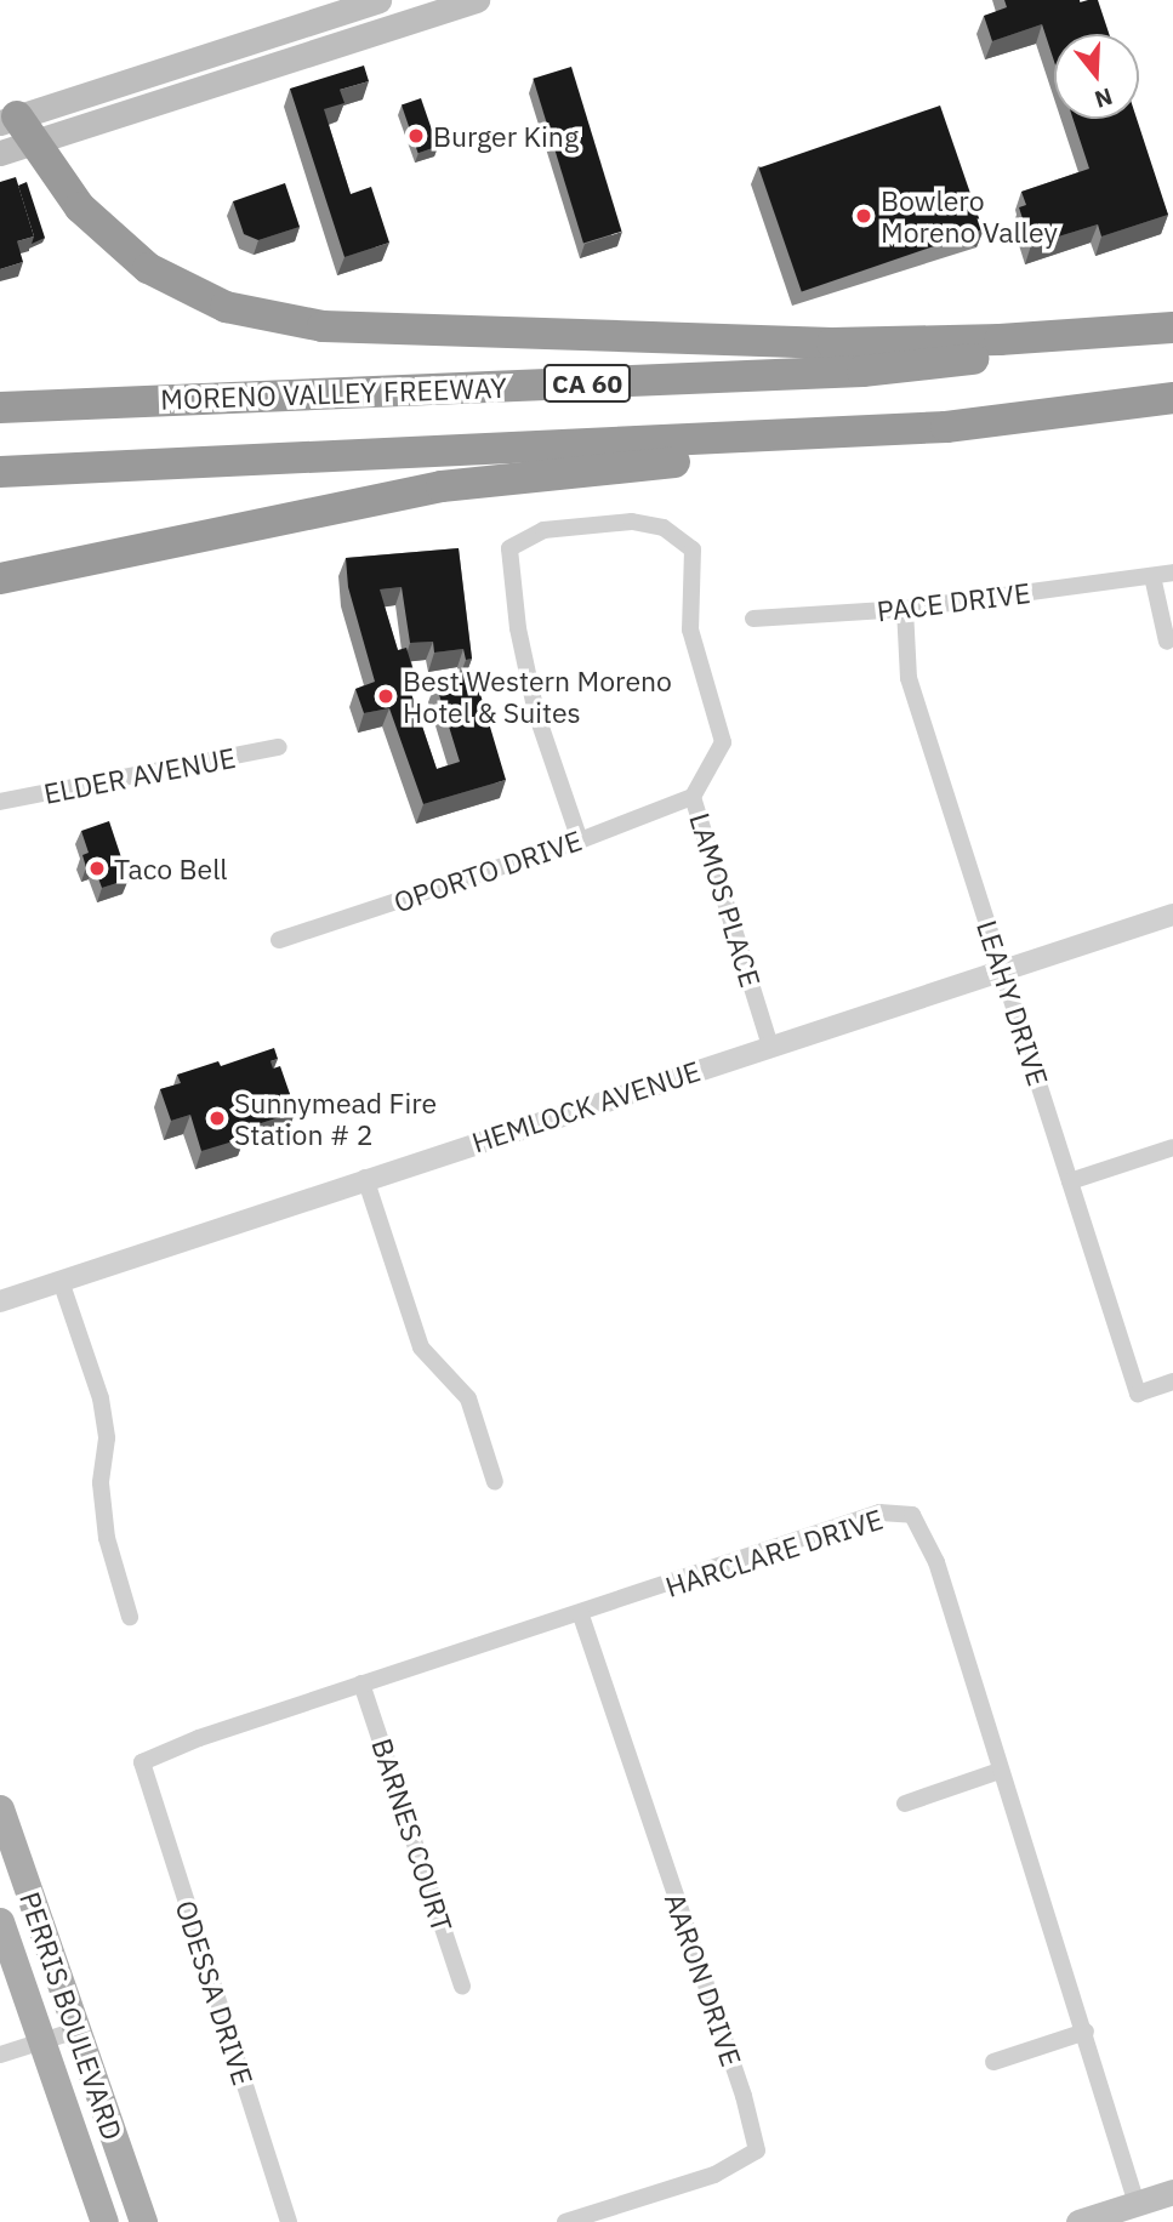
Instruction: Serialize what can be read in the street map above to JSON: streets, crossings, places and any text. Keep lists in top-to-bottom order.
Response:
{
  "streets": {
    "highway": ["CA 60", "MORENO VALLEY FREEWAY"],
    "main road": ["PERRIS BOULEVARD"],
    "street": [
      "PACE DRIVE",
      "ELDER AVENUE",
      "OPORTO DRIVE",
      "LAMOS PLACE",
      "LEAHY DRIVE",
      "HEMLOCK AVENUE",
      "HARCLARE DRIVE",
      "BARNES COURT",
      "AARON DRIVE",
      "ODESSA DRIVE"
    ]
  },
  "crossings": [
    ["PACE DRIVE", "LEAHY DRIVE"],
    ["OPORTO DRIVE", "LAMOS PLACE"],
    ["LAMOS PLACE", "HEMLOCK AVENUE"],
    ["LEAHY DRIVE", "HEMLOCK AVENUE"],
    ["HARCLARE DRIVE", "BARNES COURT"],
    ["HARCLARE DRIVE", "AARON DRIVE"],
    ["HARCLARE DRIVE", "ODESSA DRIVE"]
  ],
  "places": [
    "Burger King",
    "Bowlero Moreno Valley",
    "Best Western Moreno Hotel & Suites",
    "Taco Bell",
    "Sunnymead Fire Station # 2"
  ],
  "north": "bottom"
}
